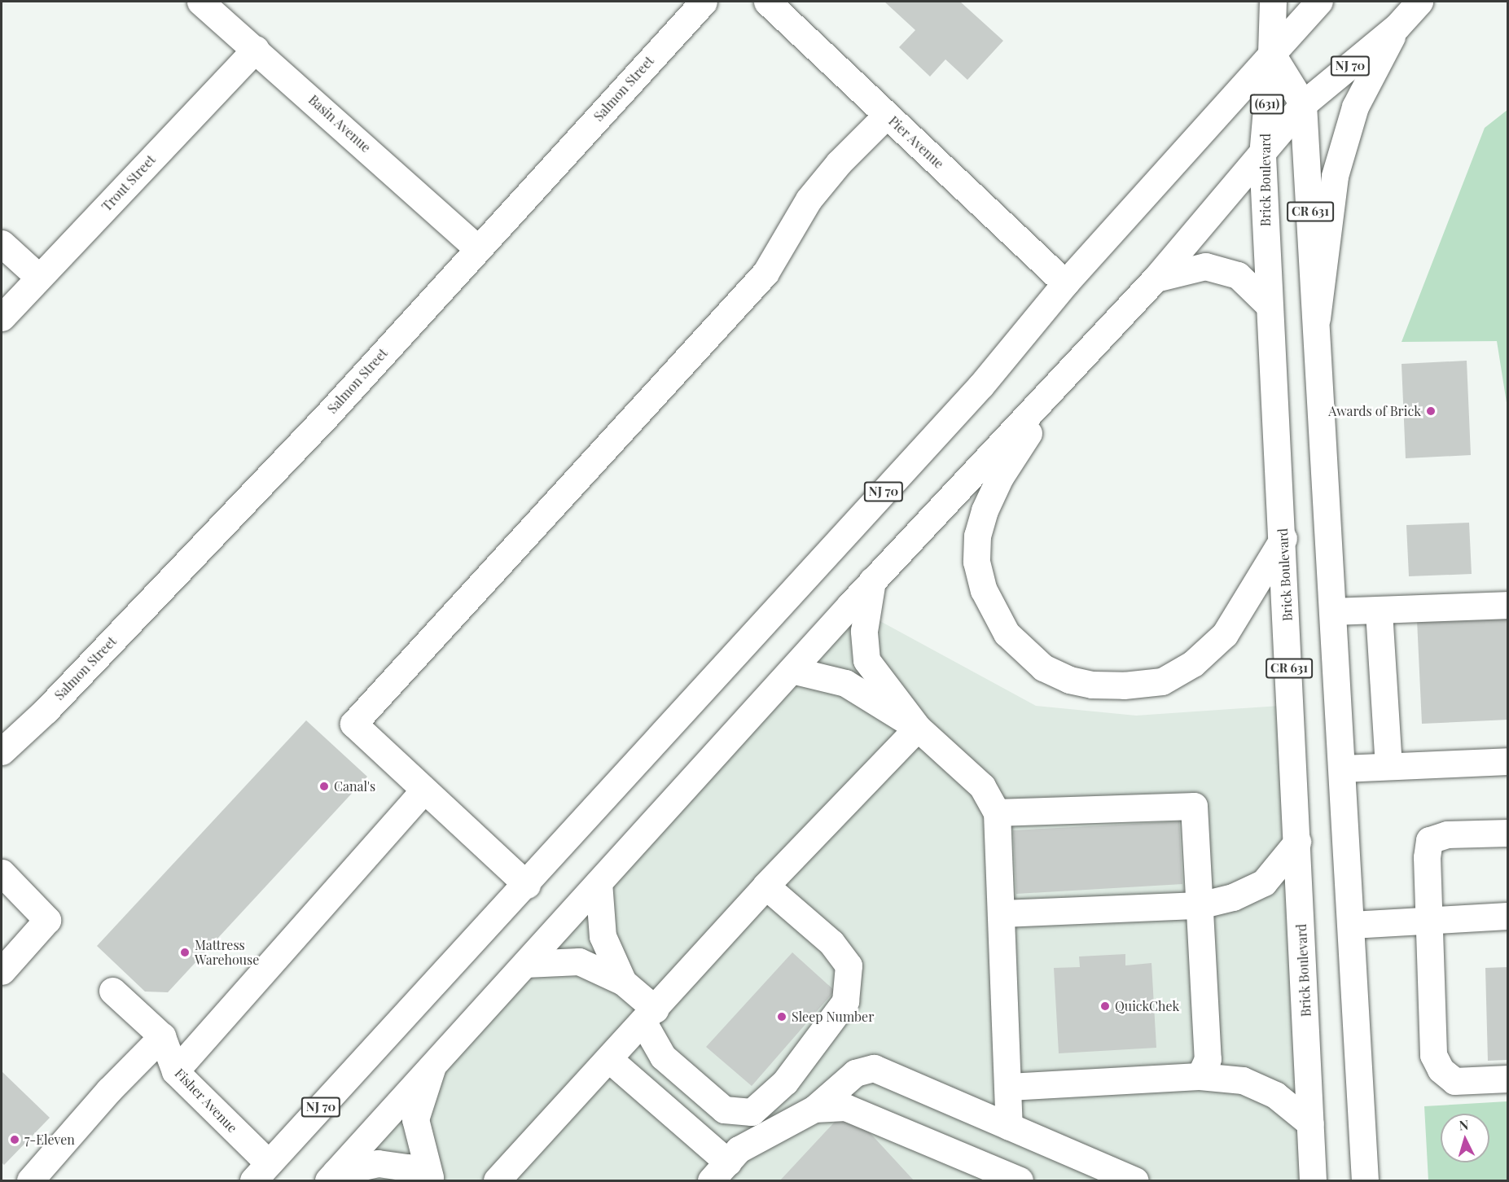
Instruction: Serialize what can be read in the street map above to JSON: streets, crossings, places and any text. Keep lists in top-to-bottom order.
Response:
{
  "streets": {
    "main road": [
      "NJ 70",
      "Salmon Street",
      "(631)",
      "Basin Avenue",
      "Pier Avenue",
      "Brick Boulevard",
      "Trout Street",
      "CR 631",
      "Fisher Avenue"
    ]
  },
  "crossings": [
    ["NJ 70", "Pier Avenue"],
    ["NJ 70", "Brick Boulevard"],
    ["NJ 70", "CR 631"],
    ["NJ 70", "Fisher Avenue"],
    ["Salmon Street", "Basin Avenue"],
    ["Basin Avenue", "Trout Street"],
    ["Brick Boulevard", "CR 631"]
  ],
  "places": [
    "Awards of Brick",
    "Canal's",
    "Mattress Warehouse",
    "QuickChek",
    "Sleep Number",
    "7-Eleven"
  ],
  "north": "top"
}
